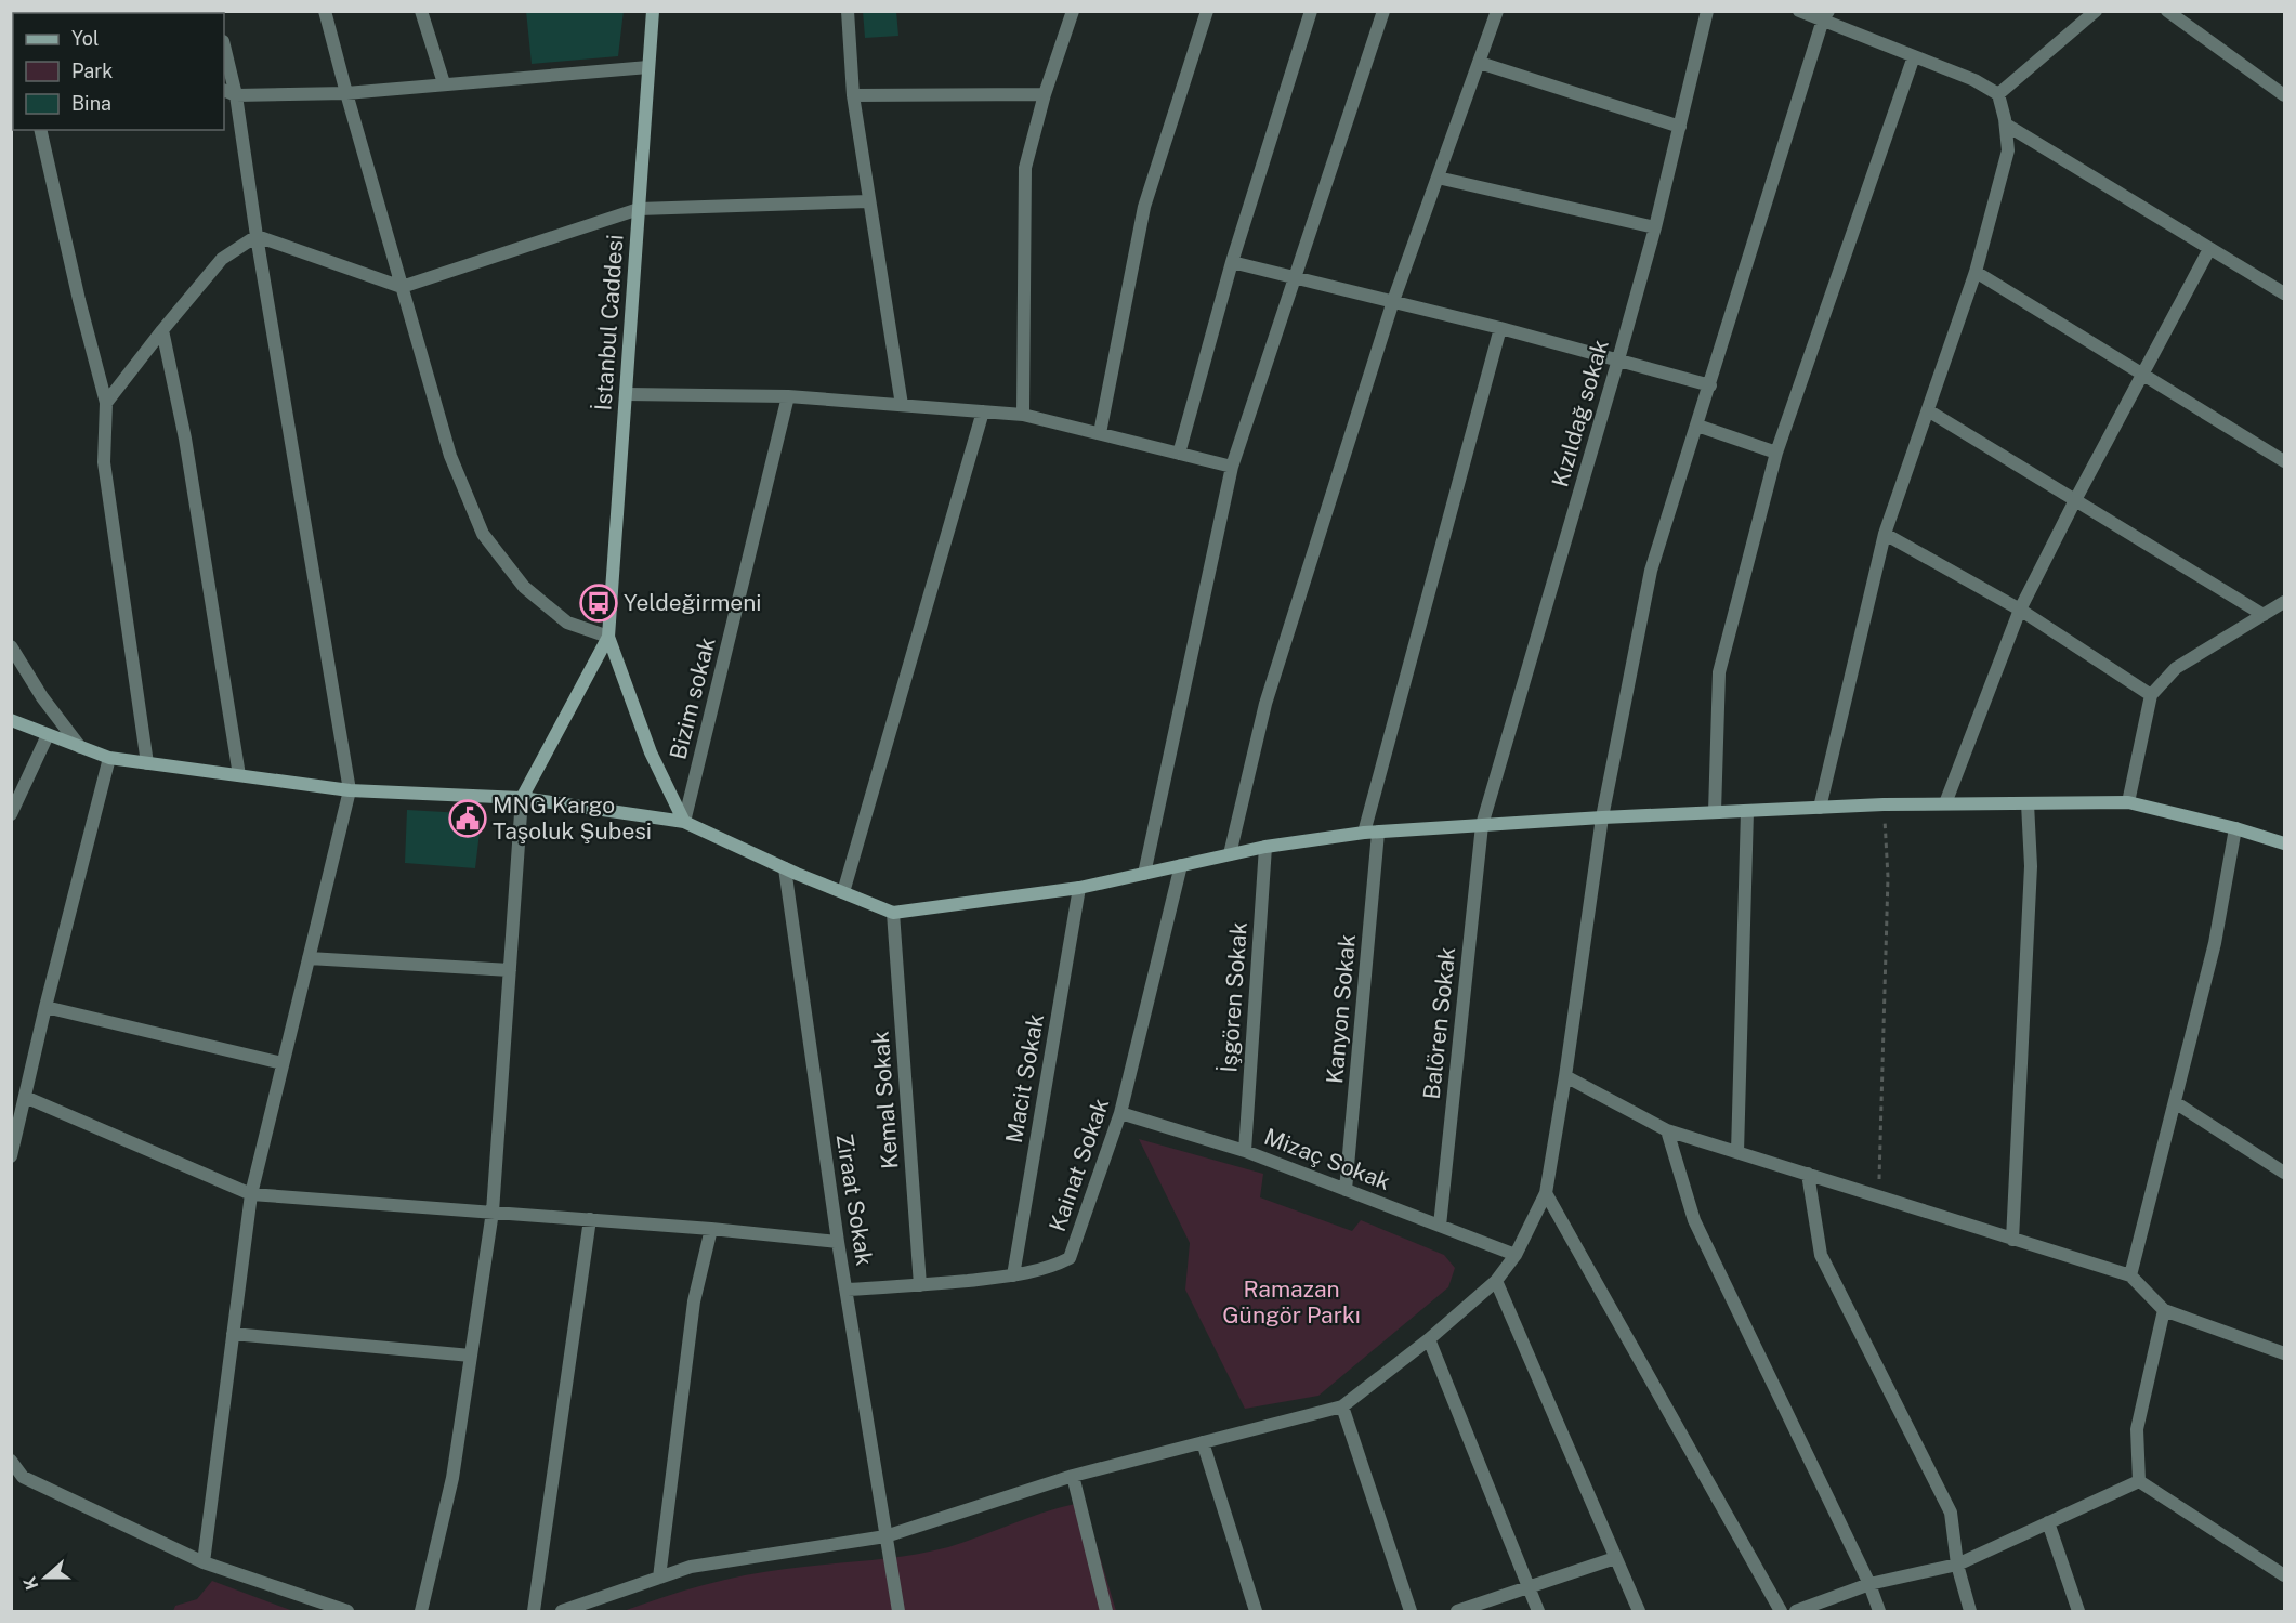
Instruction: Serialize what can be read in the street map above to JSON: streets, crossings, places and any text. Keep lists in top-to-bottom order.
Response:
{
  "streets": {
    "street": [
      "İstanbul Caddesi",
      "Kızıldağ sokak",
      "Bizim sokak",
      "İşgören Sokak",
      "Kanyon Sokak",
      "Balören Sokak",
      "Macit Sokak",
      "Kemal Sokak",
      "Mizaç Sokak",
      "Kainat Sokak",
      "Ziraat Sokak"
    ]
  },
  "crossings": [
    ["Kızıldağ sokak", "Balören Sokak"],
    ["İşgören Sokak", "Mizaç Sokak"],
    ["Kanyon Sokak", "Mizaç Sokak"],
    ["Balören Sokak", "Mizaç Sokak"],
    ["Macit Sokak", "Kainat Sokak"],
    ["Kemal Sokak", "Kainat Sokak"],
    ["Mizaç Sokak", "Kainat Sokak"],
    ["Kainat Sokak", "Ziraat Sokak"]
  ],
  "parks": ["Ramazan Güngör Parkı"],
  "places": {
    "bus stop": ["Yeldeğirmeni"],
    "public building": ["MNG Kargo Taşoluk Şubesi"]
  },
  "legend": ["Yol", "Park", "Bina"],
  "north": "left"
}
